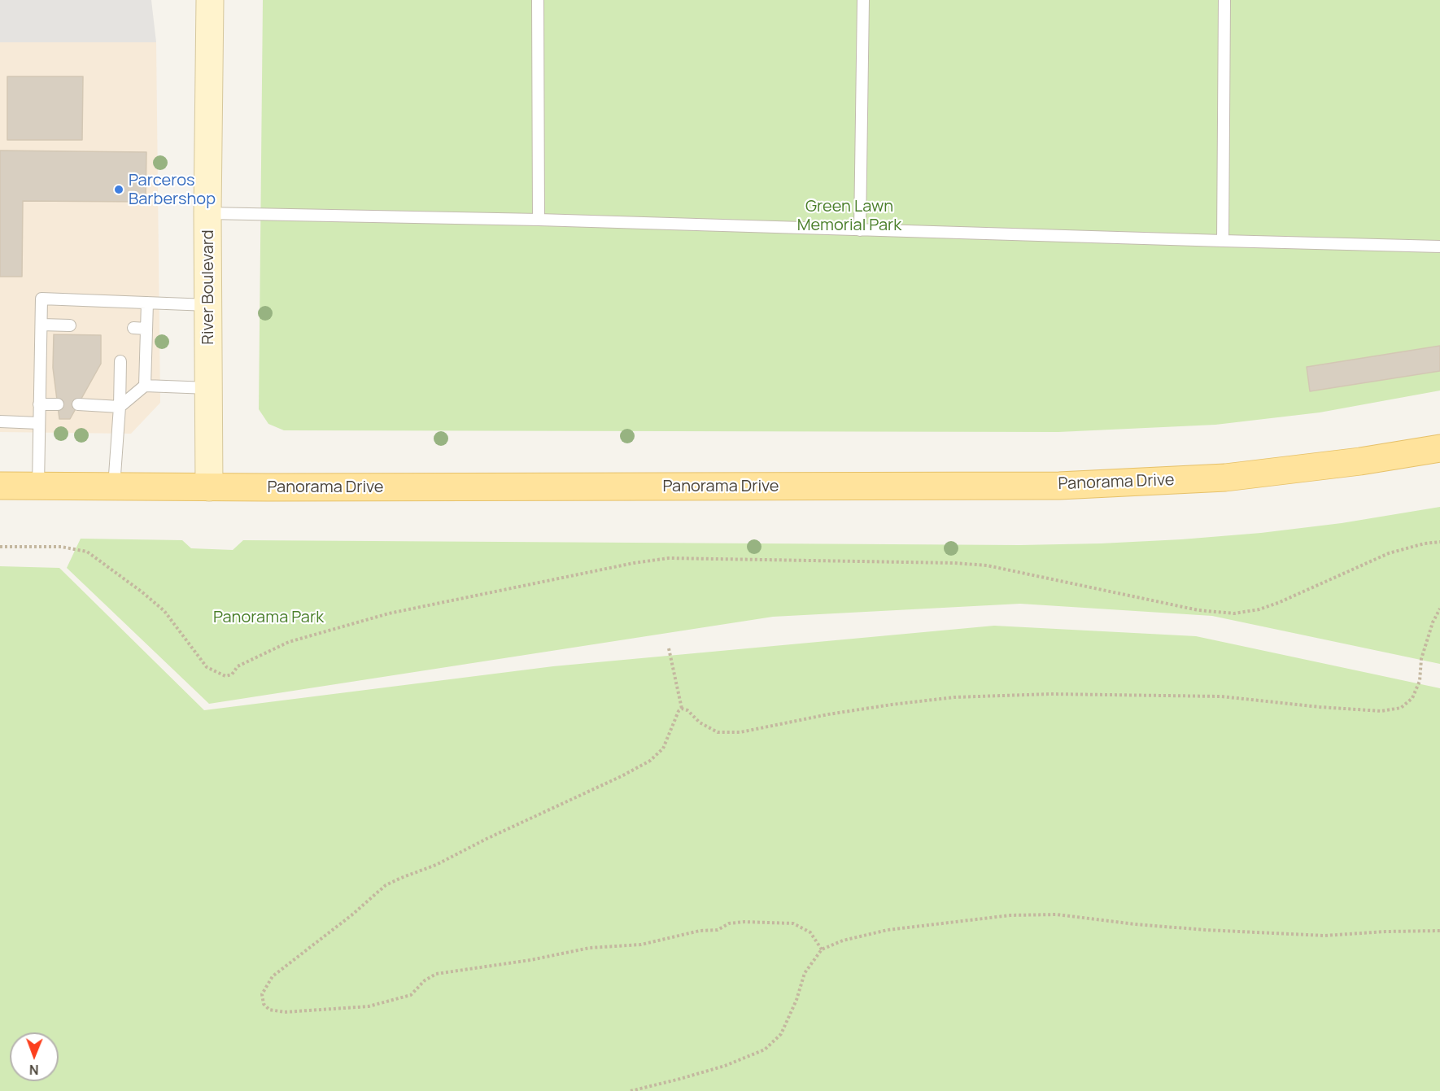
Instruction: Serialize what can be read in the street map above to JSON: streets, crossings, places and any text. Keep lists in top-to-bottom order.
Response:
{
  "streets": {
    "main road": ["River Boulevard", "Panorama Drive"]
  },
  "crossings": [
    ["River Boulevard", "Panorama Drive"]
  ],
  "parks": ["Green Lawn Memorial Park", "Panorama Park"],
  "places": ["Parceros Barbershop"],
  "north": "bottom"
}
